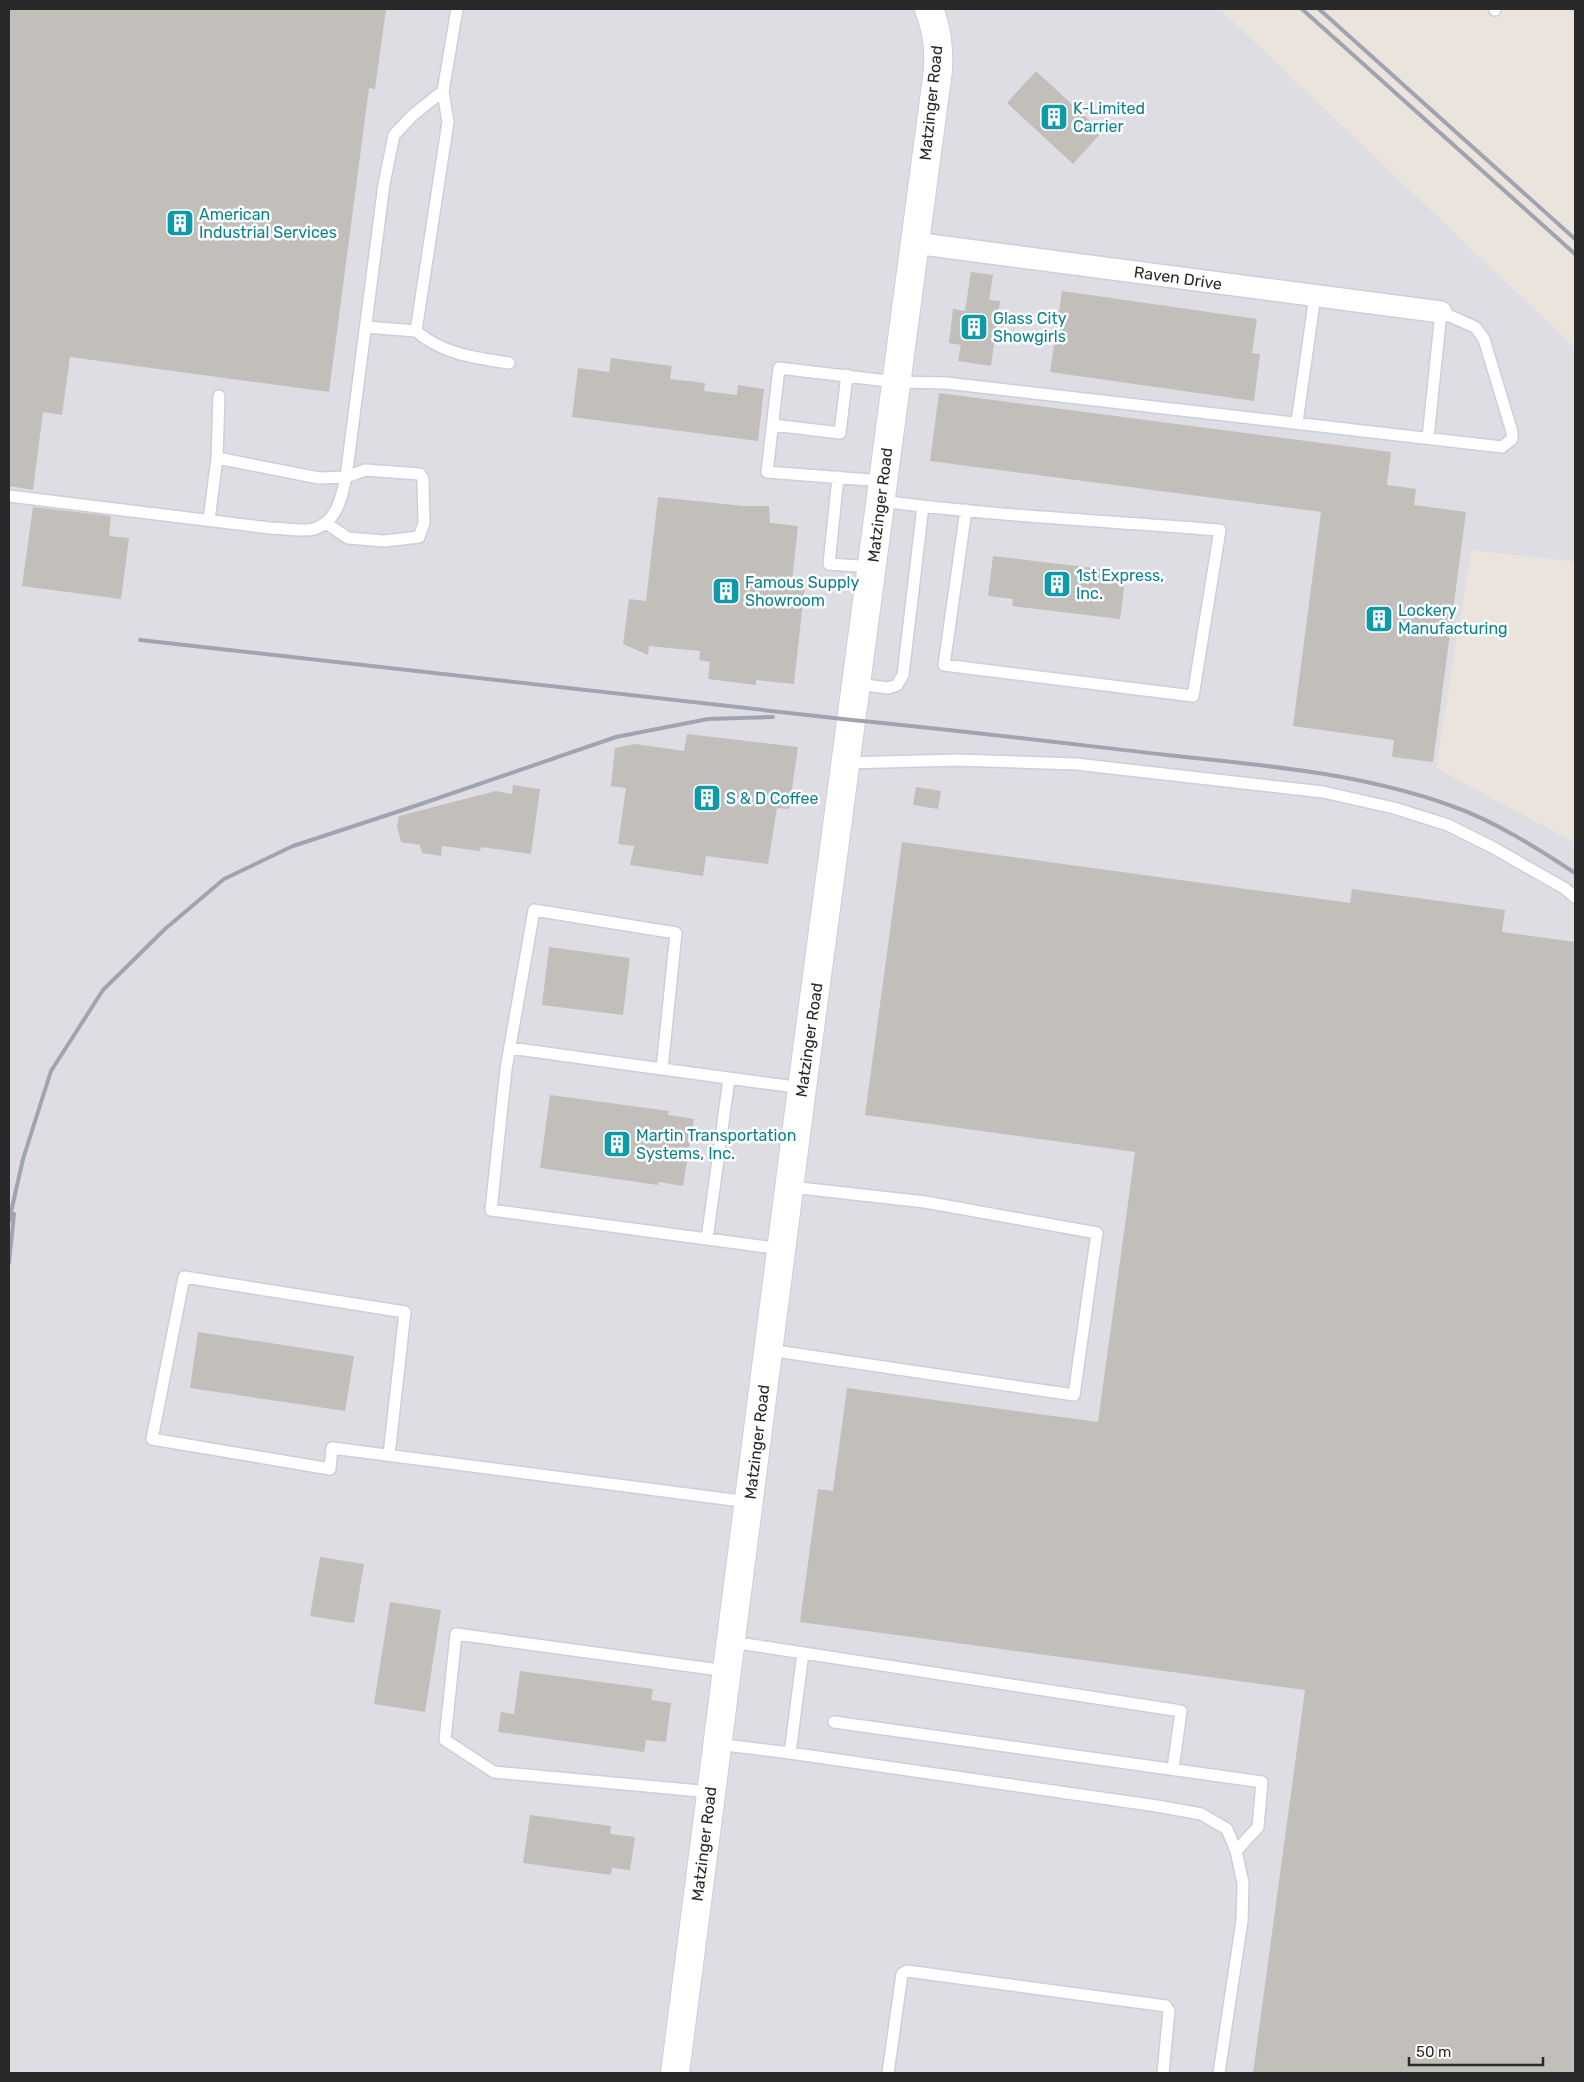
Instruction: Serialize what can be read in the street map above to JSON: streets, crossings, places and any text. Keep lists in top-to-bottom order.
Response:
{
  "streets": {
    "street": ["Matzinger Road", "Raven Drive"]
  },
  "crossings": [
    ["Matzinger Road", "Raven Drive"]
  ],
  "places": {
    "building": [
      "K-Limited Carrier",
      "American Industrial Services",
      "Glass City Showgirls",
      "1st Express, Inc.",
      "Famous Supply Showroom",
      "Lockery Manufacturing",
      "S & D Coffee",
      "Martin Transportation Systems, Inc."
    ]
  },
  "scale_bar": "50 m"
}
